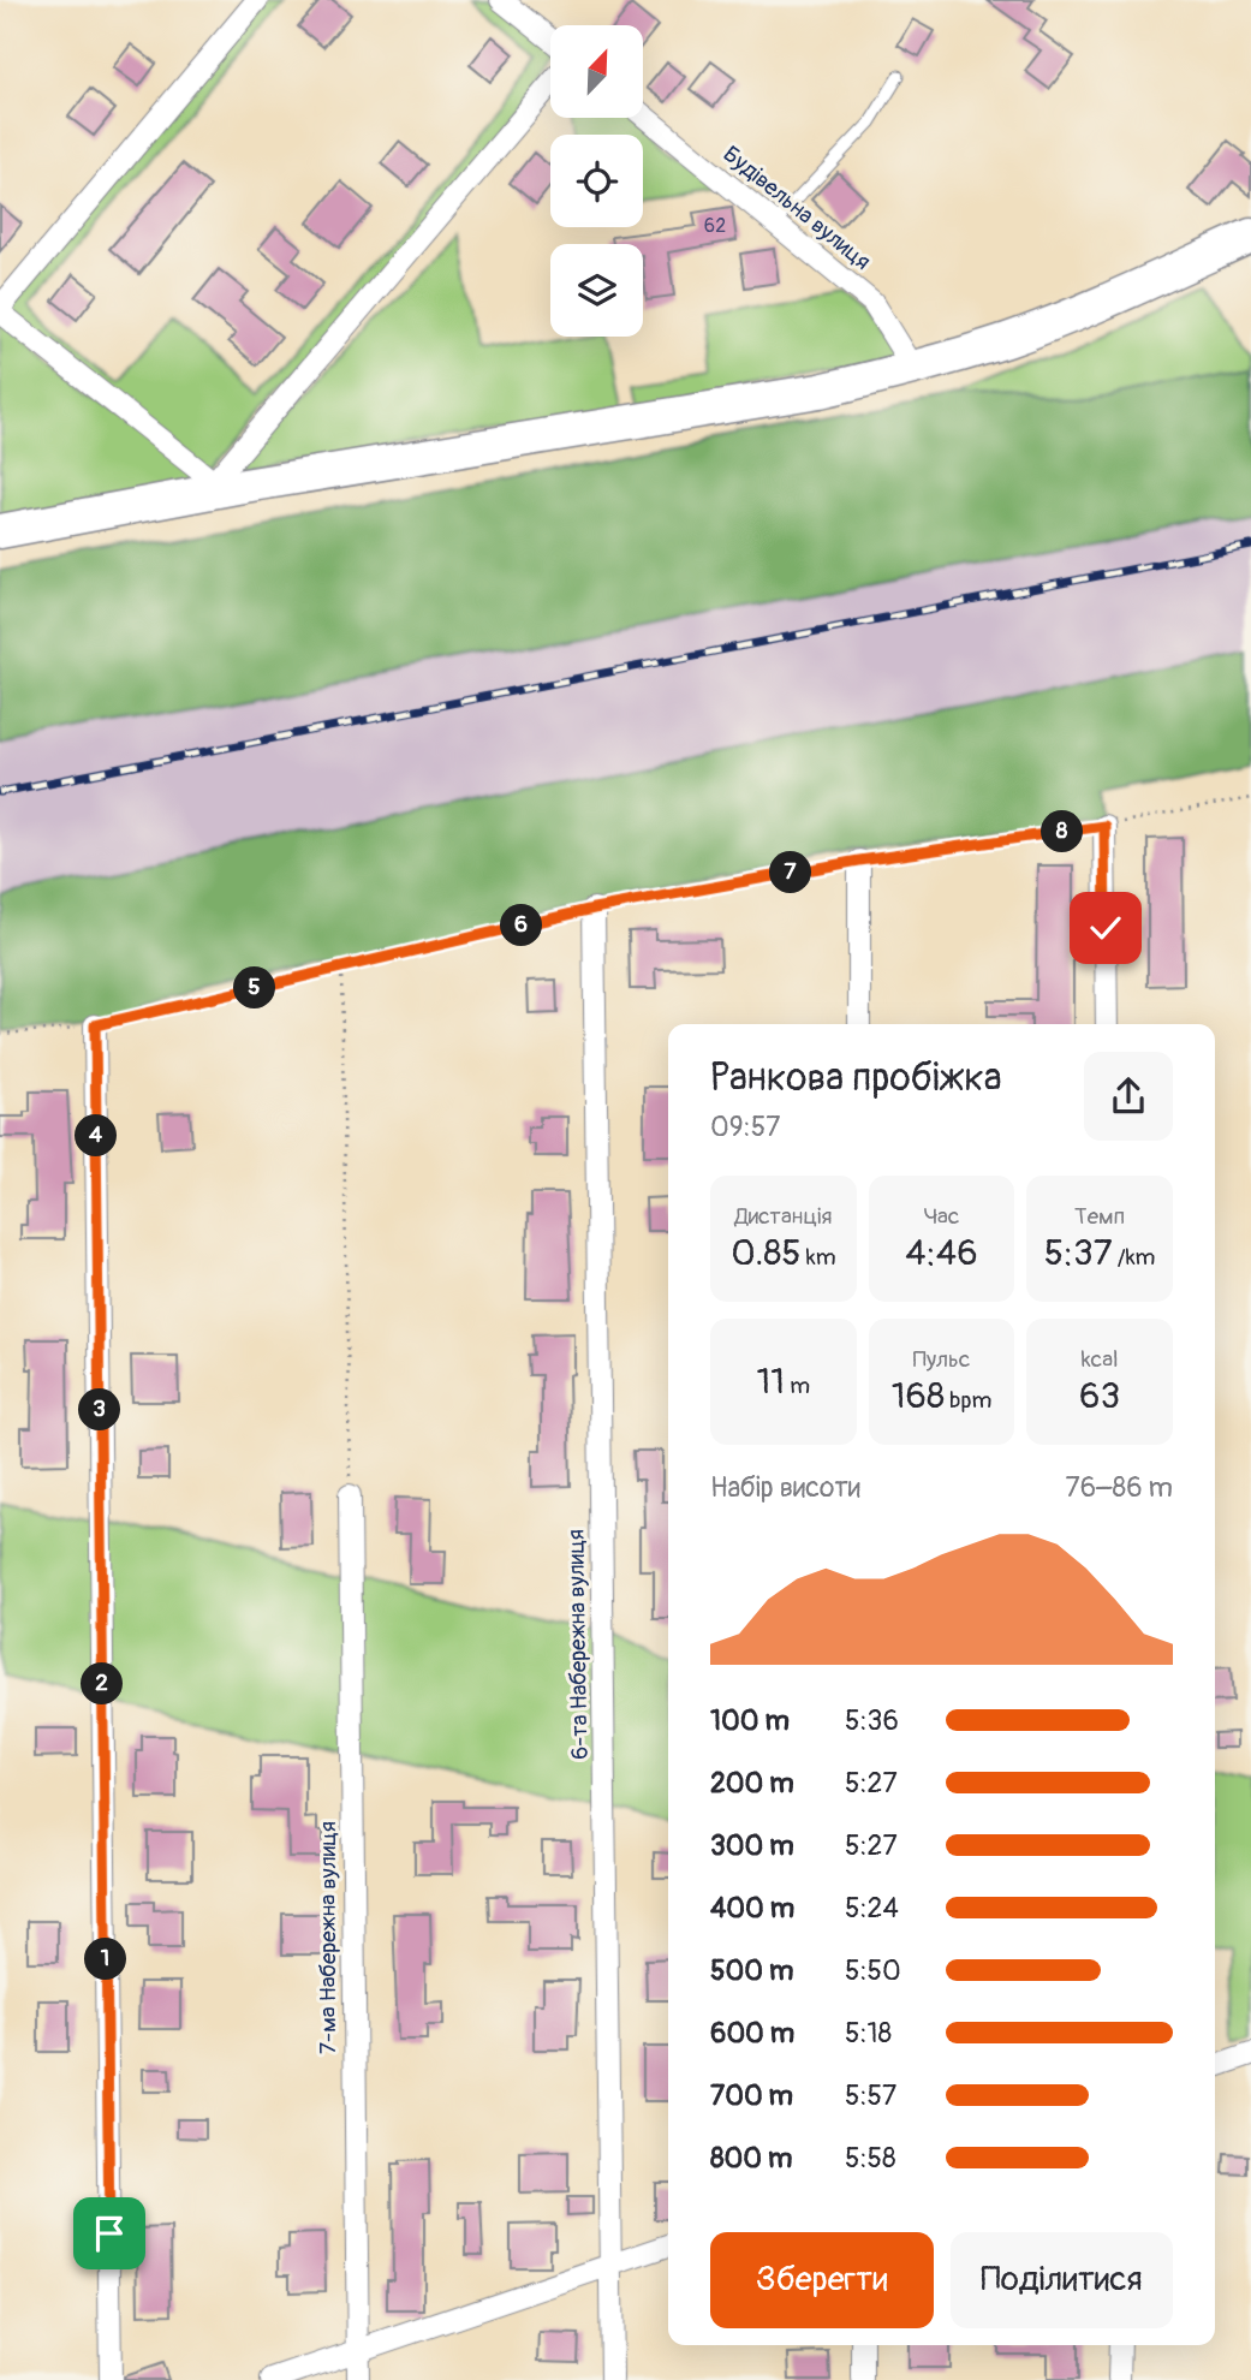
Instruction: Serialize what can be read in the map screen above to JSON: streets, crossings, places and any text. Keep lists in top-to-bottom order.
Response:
{
  "streets": {
    "street": ["Будівельна вулиця", "6-та Набережна вулиця", "7-ма Набережна вулиця"]
  },
  "house_numbers": ["62"],
  "north": "top right",
  "page": {
    "pins": [
      "8",
      "7",
      "6",
      "5",
      "4",
      "3",
      "2",
      "1"
    ],
    "heading": ["Ранкова пробіжка", "09:57"],
    "stats": [
      ["Дистанція", "0.85 km"],
      ["Час", "4:46"],
      ["Темп", "5:37 /km"],
      ["11 m"],
      ["Пульс", "168 bpm"],
      ["kcal", "63"]
    ],
    "chart": ["Набір висоти", "76–86 m"],
    "list": [
      {
        "name": "100 m",
        "note": "5:36"
      },
      {
        "name": "200 m",
        "note": "5:27"
      },
      {
        "name": "300 m",
        "note": "5:27"
      },
      {
        "name": "400 m",
        "note": "5:24"
      },
      {
        "name": "500 m",
        "note": "5:50"
      },
      {
        "name": "600 m",
        "note": "5:18"
      },
      {
        "name": "700 m",
        "note": "5:57"
      },
      {
        "name": "800 m",
        "note": "5:58"
      }
    ],
    "buttons": ["Зберегти", "Поділитися"]
  }
}
